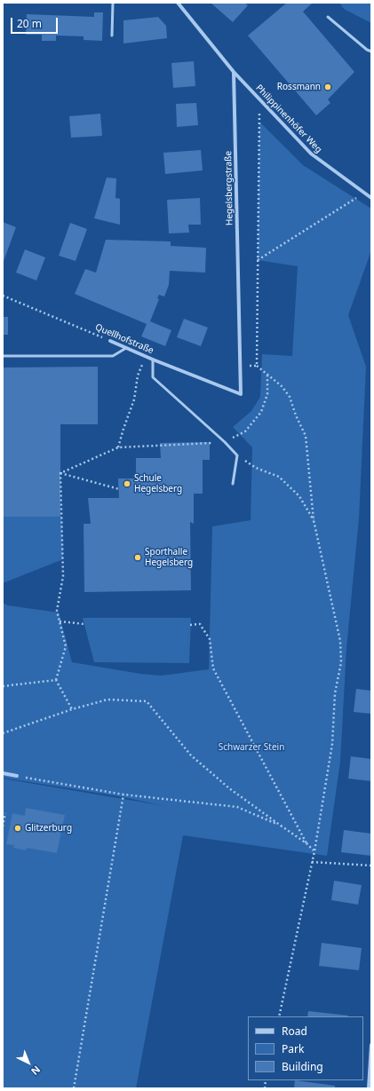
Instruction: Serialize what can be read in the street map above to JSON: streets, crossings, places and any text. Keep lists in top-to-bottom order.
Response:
{
  "streets": {
    "street": ["Philippinenhöfer Weg", "Hegelsbergstraße", "Quellhofstraße"]
  },
  "crossings": [
    ["Philippinenhöfer Weg", "Hegelsbergstraße"],
    ["Hegelsbergstraße", "Quellhofstraße"]
  ],
  "parks": ["Schwarzer Stein"],
  "places": [
    "Rossmann",
    "Schule Hegelsberg",
    "Sporthalle Hegelsberg",
    "Glitzerburg"
  ],
  "legend": ["Road", "Park", "Building"],
  "scale_bar": "20 m",
  "north": "bottom right"
}
